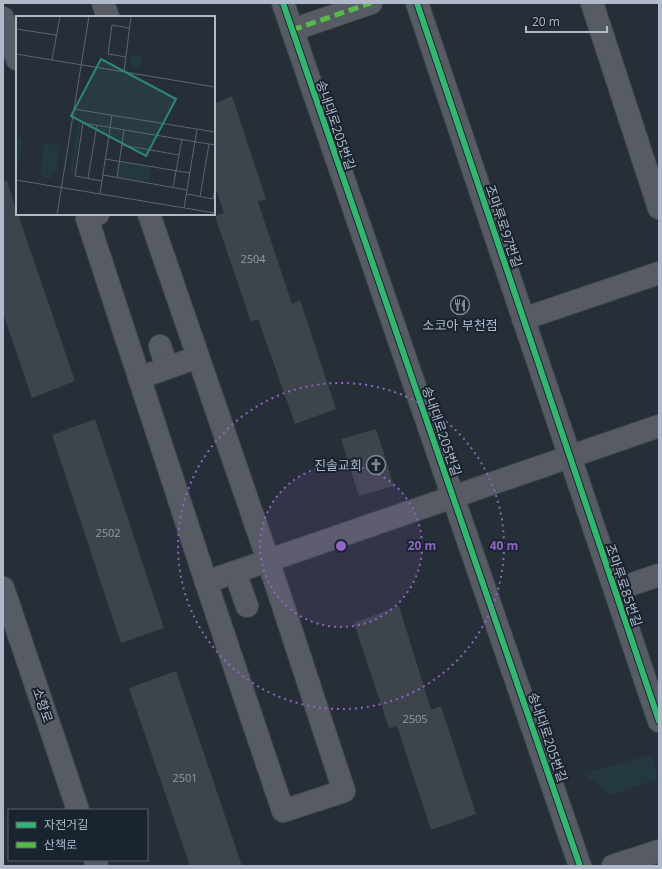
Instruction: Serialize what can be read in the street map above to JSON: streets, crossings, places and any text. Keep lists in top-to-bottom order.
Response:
{
  "streets": {
    "street": [
      "송내대로205번길",
      "조마루로97번길",
      "조마루로85번길",
      "소향로"
    ]
  },
  "crossings": [
    ["조마루로97번길", "조마루로85번길"]
  ],
  "places": {
    "restaurant": ["소코아 부천점"],
    "church": ["진솔교회"]
  },
  "house_numbers": [
    "2504",
    "2502",
    "2505",
    "2501"
  ],
  "legend": ["자전거길", "산책로"],
  "scale_bar": "20 m",
  "rings": ["20 m", "40 m"]
}
